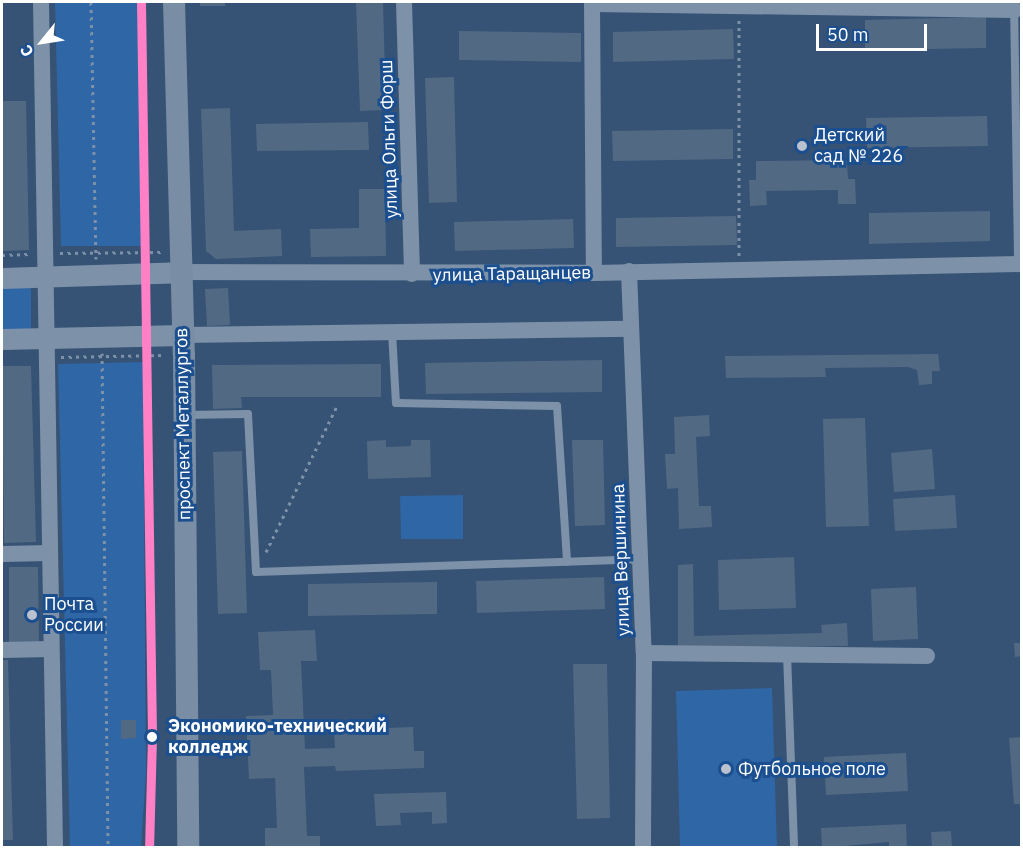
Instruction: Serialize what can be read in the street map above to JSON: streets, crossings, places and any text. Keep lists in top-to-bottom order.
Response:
{
  "streets": {
    "main road": ["проспект Металлургов"],
    "street": ["улица Ольги Форш", "улица Таращанцев", "улица Вершинина"]
  },
  "crossings": [
    ["улица Ольги Форш", "улица Таращанцев"],
    ["улица Таращанцев", "проспект Металлургов"],
    ["улица Таращанцев", "улица Вершинина"]
  ],
  "places": [
    "Детский сад № 226",
    "Почта России",
    "Экономико-технический колледж",
    "Футбольное поле"
  ],
  "scale_bar": "50 m",
  "north": "bottom left"
}
